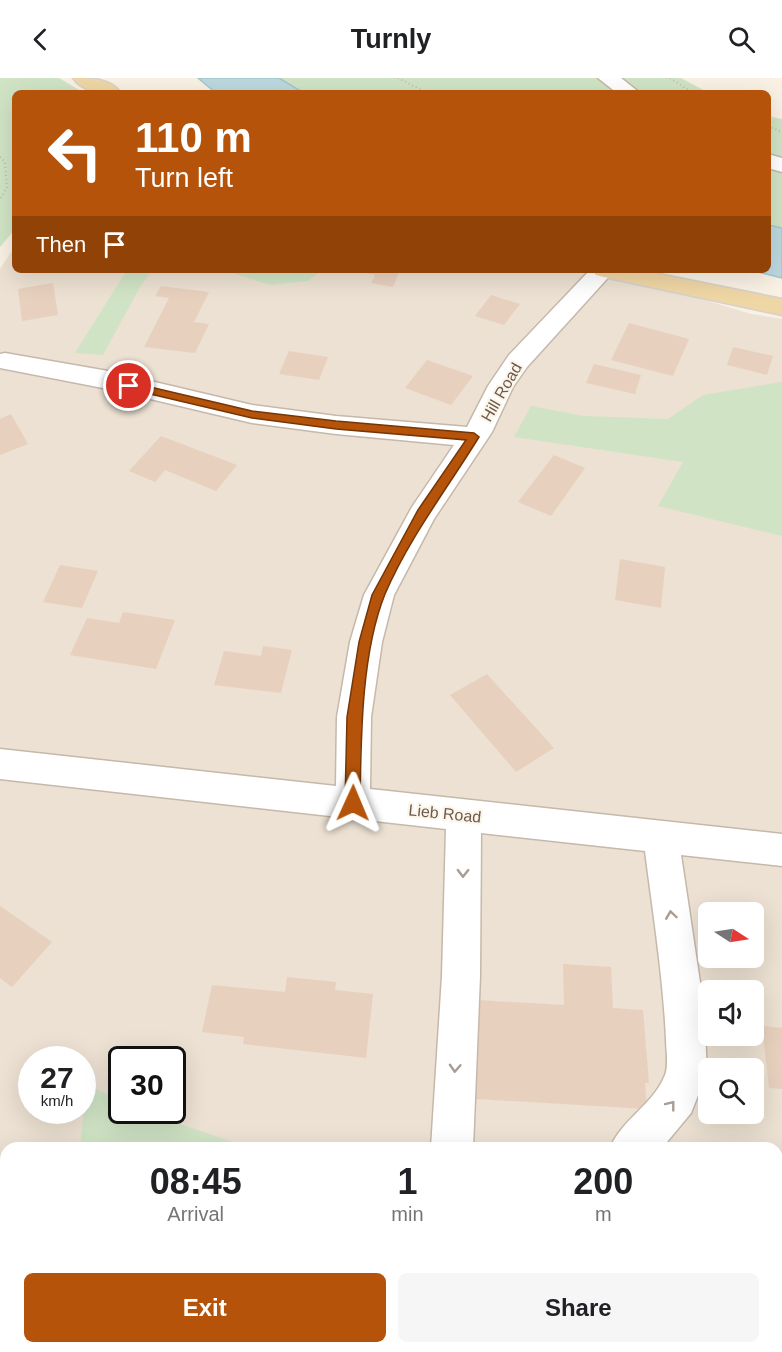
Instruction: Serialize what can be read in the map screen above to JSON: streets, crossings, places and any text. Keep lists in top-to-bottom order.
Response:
{
  "streets": {
    "street": ["Hill Road", "Lieb Road"]
  },
  "crossings": [
    ["Hill Road", "Lieb Road"]
  ],
  "north": "right",
  "page": {
    "header": "Turnly",
    "turn": ["110 m", "Turn left"],
    "then": "Then",
    "speed": "27 km/h",
    "limit": "30",
    "eta": [
      "08:45",
      "Arrival",
      "1",
      "min",
      "200",
      "m"
    ],
    "buttons": ["Exit", "Share"]
  }
}
